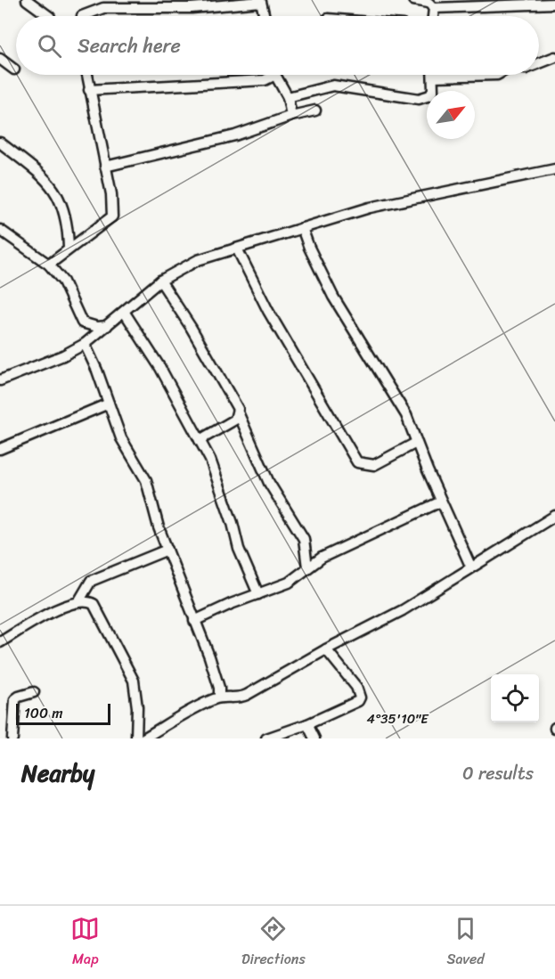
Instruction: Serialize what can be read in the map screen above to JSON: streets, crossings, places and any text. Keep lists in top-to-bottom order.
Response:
{
  "scale_bar": "100 m",
  "north": "top right",
  "page": {
    "search": "Search here",
    "scale": "100 m",
    "heading": ["Nearby", "0 results"],
    "nav": ["Map", "Directions", "Saved"]
  },
  "coordinates": ["4°35'10\"E"]
}
